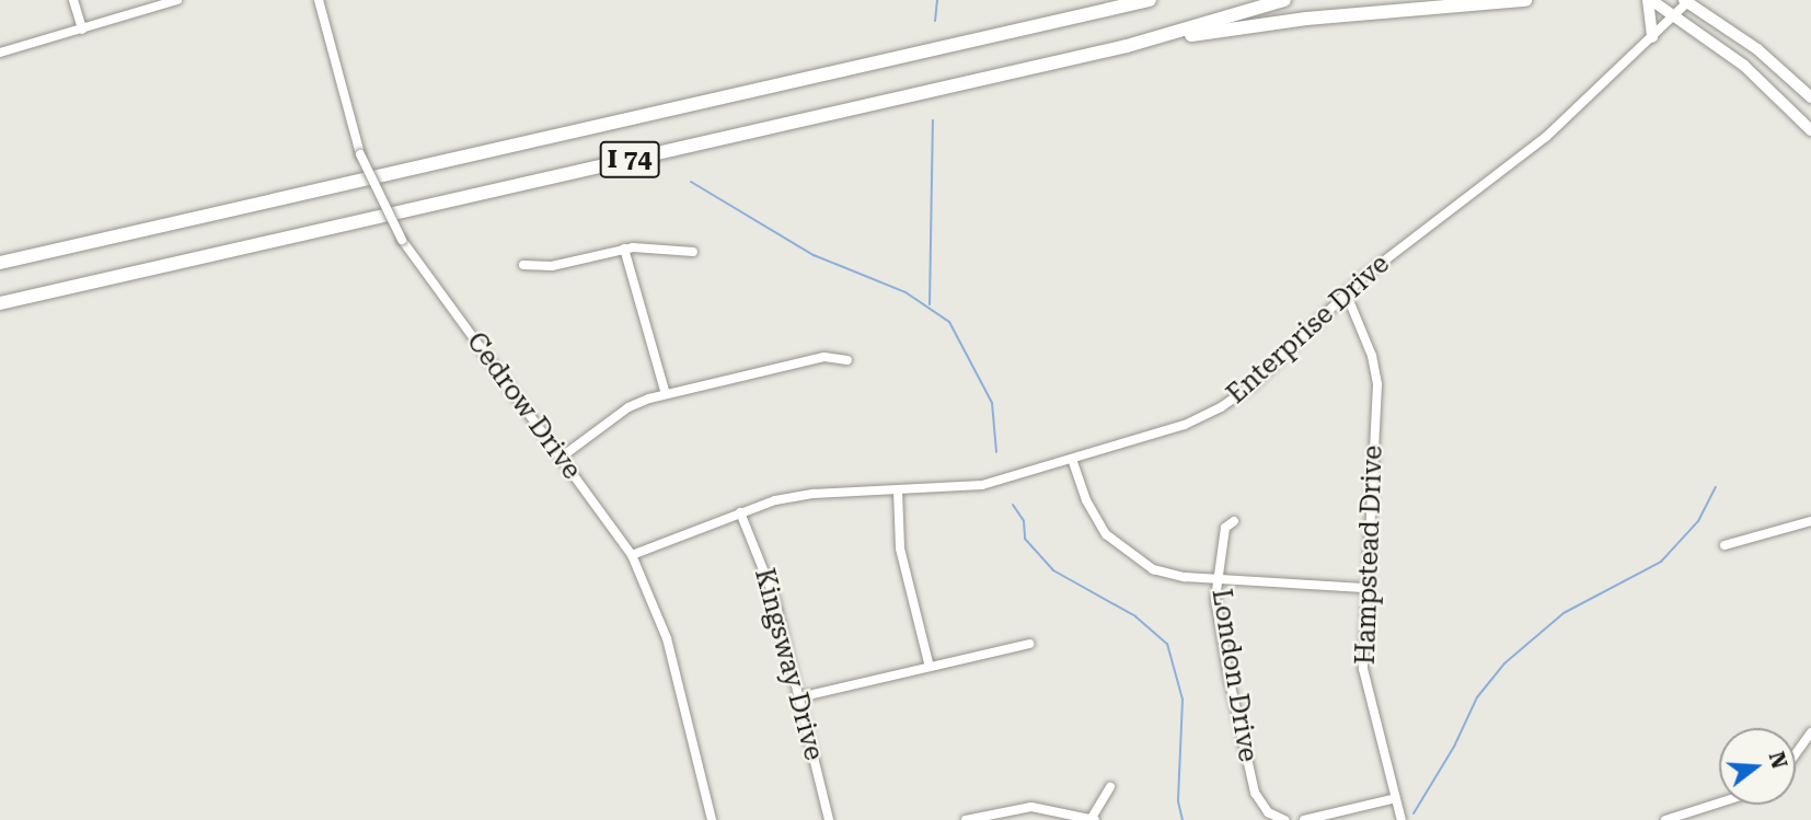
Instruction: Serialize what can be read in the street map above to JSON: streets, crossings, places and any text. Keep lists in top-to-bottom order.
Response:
{
  "streets": {
    "highway": ["I 74"],
    "street": [
      "Enterprise Drive",
      "Cedrow Drive",
      "Hampstead Drive",
      "Kingsway Drive",
      "London Drive"
    ]
  },
  "crossings": [
    ["Enterprise Drive", "Cedrow Drive"],
    ["Enterprise Drive", "Hampstead Drive"],
    ["Enterprise Drive", "Kingsway Drive"]
  ],
  "north": "right"
}
